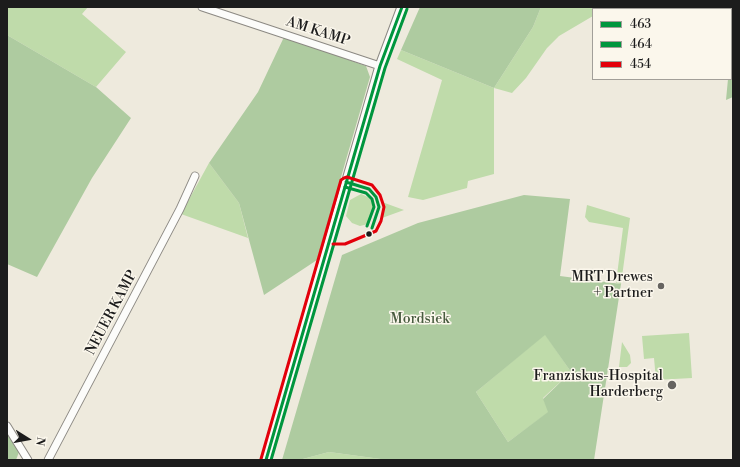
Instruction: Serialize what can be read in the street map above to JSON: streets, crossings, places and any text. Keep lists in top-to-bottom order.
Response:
{
  "streets": {
    "street": ["AM KAMP", "NEUER KAMP"]
  },
  "parks": ["Mordsiek"],
  "places": ["MRT Drewes + Partner", "Franziskus-Hospital Harderberg"],
  "lines": ["transit line 463", "transit line 464", "transit line 454"],
  "legend": ["463", "464", "454"],
  "north": "right"
}
